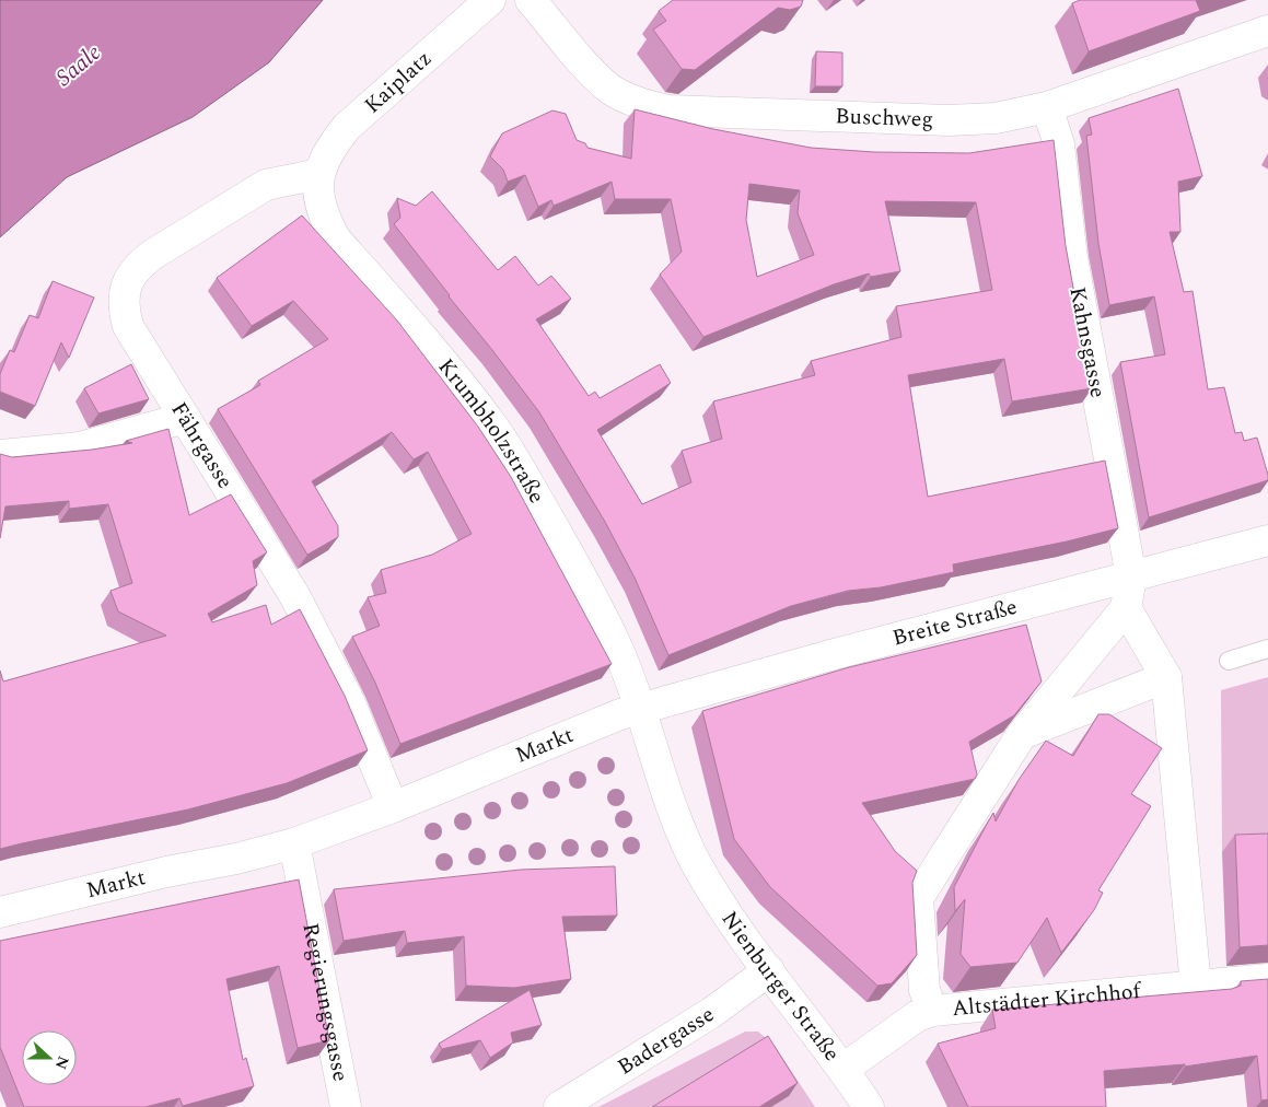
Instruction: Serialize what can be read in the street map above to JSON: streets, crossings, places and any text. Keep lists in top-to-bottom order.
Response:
{
  "streets": {
    "street": [
      "Kaiplatz",
      "Buschweg",
      "Kahnsgasse",
      "Krumbholzstraße",
      "Fährgasse",
      "Breite Straße",
      "Markt",
      "Nienburger Straße",
      "Altstädter Kirchhof",
      "Regierungsgasse",
      "Badergasse"
    ]
  },
  "crossings": [
    ["Kaiplatz", "Krumbholzstraße"],
    ["Kaiplatz", "Fährgasse"],
    ["Buschweg", "Kahnsgasse"],
    ["Kahnsgasse", "Breite Straße"],
    ["Krumbholzstraße", "Fährgasse"],
    ["Krumbholzstraße", "Breite Straße"],
    ["Krumbholzstraße", "Markt"],
    ["Krumbholzstraße", "Nienburger Straße"],
    ["Fährgasse", "Markt"],
    ["Breite Straße", "Markt"],
    ["Breite Straße", "Nienburger Straße"],
    ["Markt", "Nienburger Straße"],
    ["Markt", "Regierungsgasse"],
    ["Nienburger Straße", "Altstädter Kirchhof"],
    ["Nienburger Straße", "Badergasse"]
  ],
  "water": ["Saale"],
  "north": "right"
}
